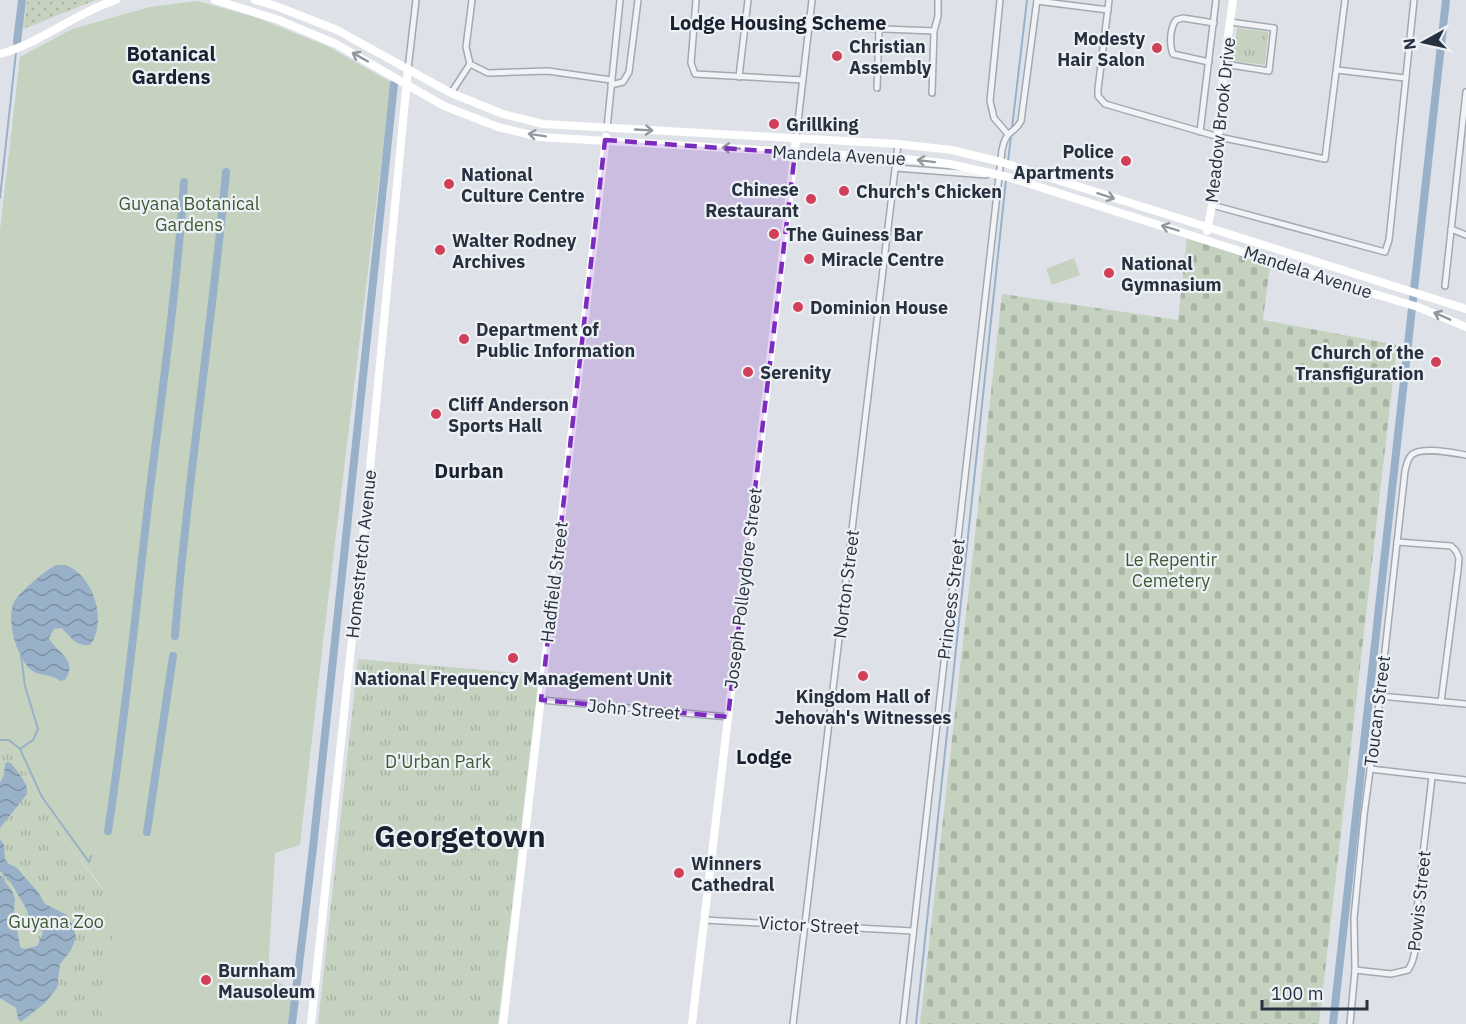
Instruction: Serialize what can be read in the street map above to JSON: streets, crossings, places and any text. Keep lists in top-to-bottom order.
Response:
{
  "streets": {
    "main road": [
      "Meadow Brook Drive",
      "Mandela Avenue",
      "Homestretch Avenue",
      "Hadfield Street",
      "Joseph Polleydore Street"
    ],
    "street": [
      "Norton Street",
      "Princess Street",
      "John Street",
      "Toucan Street",
      "Powis Street",
      "Victor Street"
    ]
  },
  "crossings": [
    ["Meadow Brook Drive", "Mandela Avenue"],
    ["Mandela Avenue", "Homestretch Avenue"],
    ["Mandela Avenue", "Hadfield Street"],
    ["Mandela Avenue", "Norton Street"],
    ["Mandela Avenue", "Joseph Polleydore Street"],
    ["Mandela Avenue", "Princess Street"],
    ["Hadfield Street", "John Street"],
    ["Norton Street", "Victor Street"],
    ["Joseph Polleydore Street", "John Street"],
    ["Joseph Polleydore Street", "Victor Street"],
    ["Princess Street", "Victor Street"],
    ["Toucan Street", "Powis Street"]
  ],
  "districts": [
    "Lodge Housing Scheme",
    "Botanical Gardens",
    "Durban",
    "Lodge",
    "Georgetown"
  ],
  "parks": [
    "Guyana Botanical Gardens",
    "Le Repentir Cemetery",
    "D'Urban Park",
    "Guyana Zoo"
  ],
  "places": [
    "Modesty Hair Salon",
    "Christian Assembly",
    "Grillking",
    "Police Apartments",
    "National Culture Centre",
    "Church's Chicken",
    "Chinese Restaurant",
    "The Guiness Bar",
    "Walter Rodney Archives",
    "Miracle Centre",
    "National Gymnasium",
    "Dominion House",
    "Department of Public Information",
    "Church of the Transfiguration",
    "Serenity",
    "Cliff Anderson Sports Hall",
    "National Frequency Management Unit",
    "Kingdom Hall of Jehovah's Witnesses",
    "Winners Cathedral",
    "Burnham Mausoleum"
  ],
  "scale_bar": "100 m",
  "north": "left"
}
